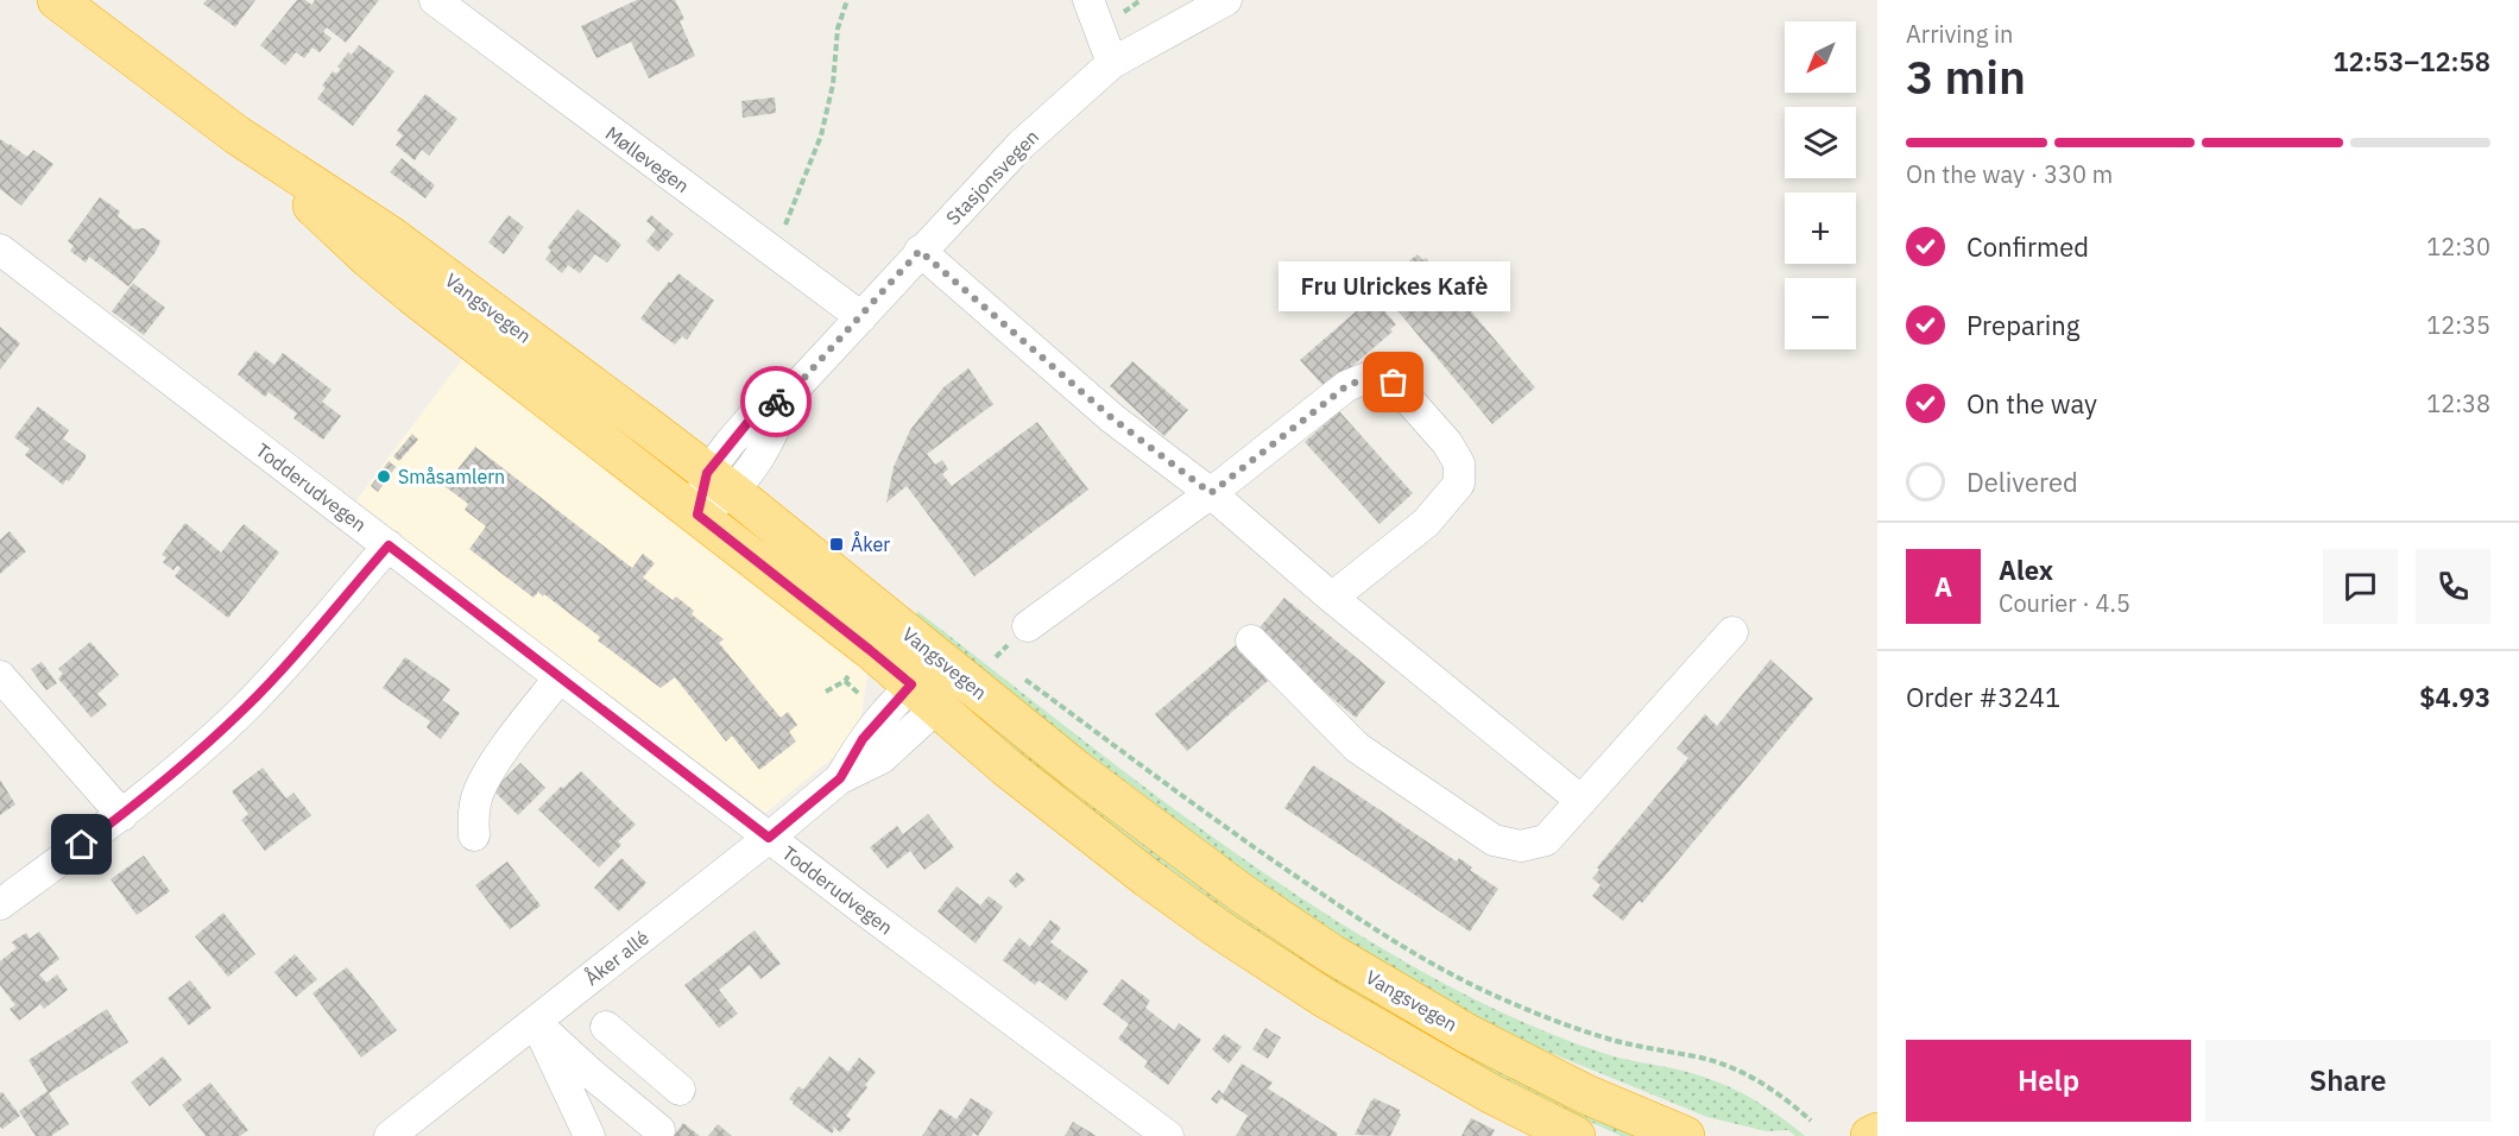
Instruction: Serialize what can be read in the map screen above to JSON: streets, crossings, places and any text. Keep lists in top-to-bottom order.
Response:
{
  "streets": {
    "highway": ["Vangsvegen"],
    "street": [
      "Møllevegen",
      "Stasjonsvegen",
      "Todderudvegen",
      "Åker allé"
    ]
  },
  "crossings": [
    ["Møllevegen", "Stasjonsvegen"],
    ["Stasjonsvegen", "Vangsvegen"],
    ["Vangsvegen", "Åker allé"],
    ["Todderudvegen", "Åker allé"]
  ],
  "places": {
    "other": ["Fru Ulrickes Kafè", "Småsamlern"],
    "transit": ["Åker"]
  },
  "north": "bottom left",
  "page": {
    "heading": ["3 min", "Arriving in", "12:53–12:58"],
    "panel": [
      "Alex",
      "Courier · 4.5",
      "Order #3241",
      "$4.93"
    ],
    "map_buttons": ["+", "−"],
    "bar": "On the way · 330 m",
    "list": [
      ["Confirmed", "12:30"],
      ["Preparing", "12:35"],
      ["On the way", "12:38"],
      "Delivered"
    ],
    "bubble": "Fru Ulrickes Kafè",
    "round": "A",
    "buttons": ["Help", "Share"]
  }
}
